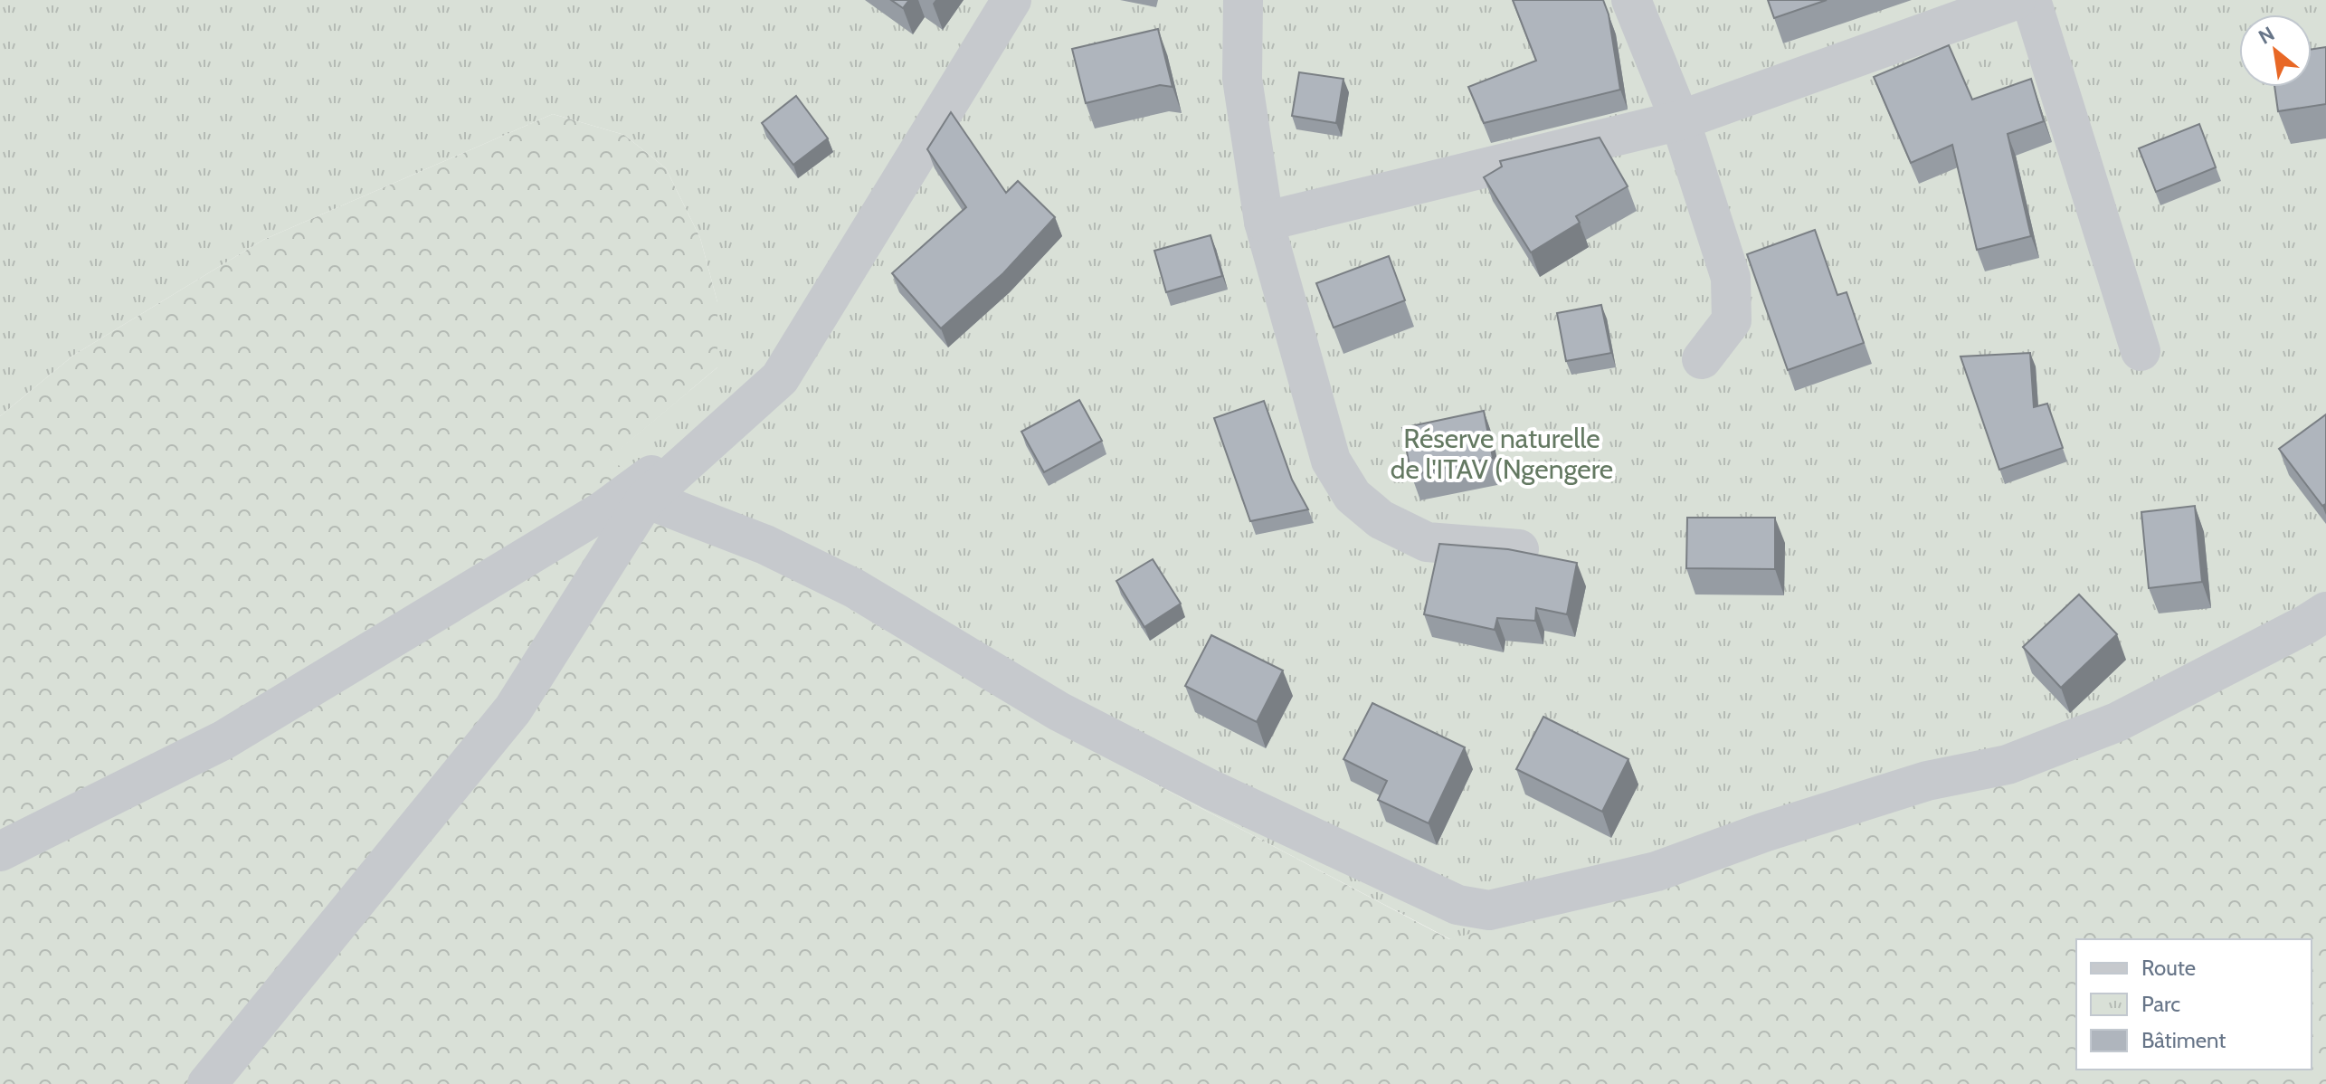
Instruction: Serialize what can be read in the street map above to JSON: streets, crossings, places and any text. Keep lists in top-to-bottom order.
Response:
{
  "parks": ["Réserve naturelle de l'ITAV (Ngengere"],
  "legend": ["Route", "Parc", "Bâtiment"],
  "north": "top left"
}
